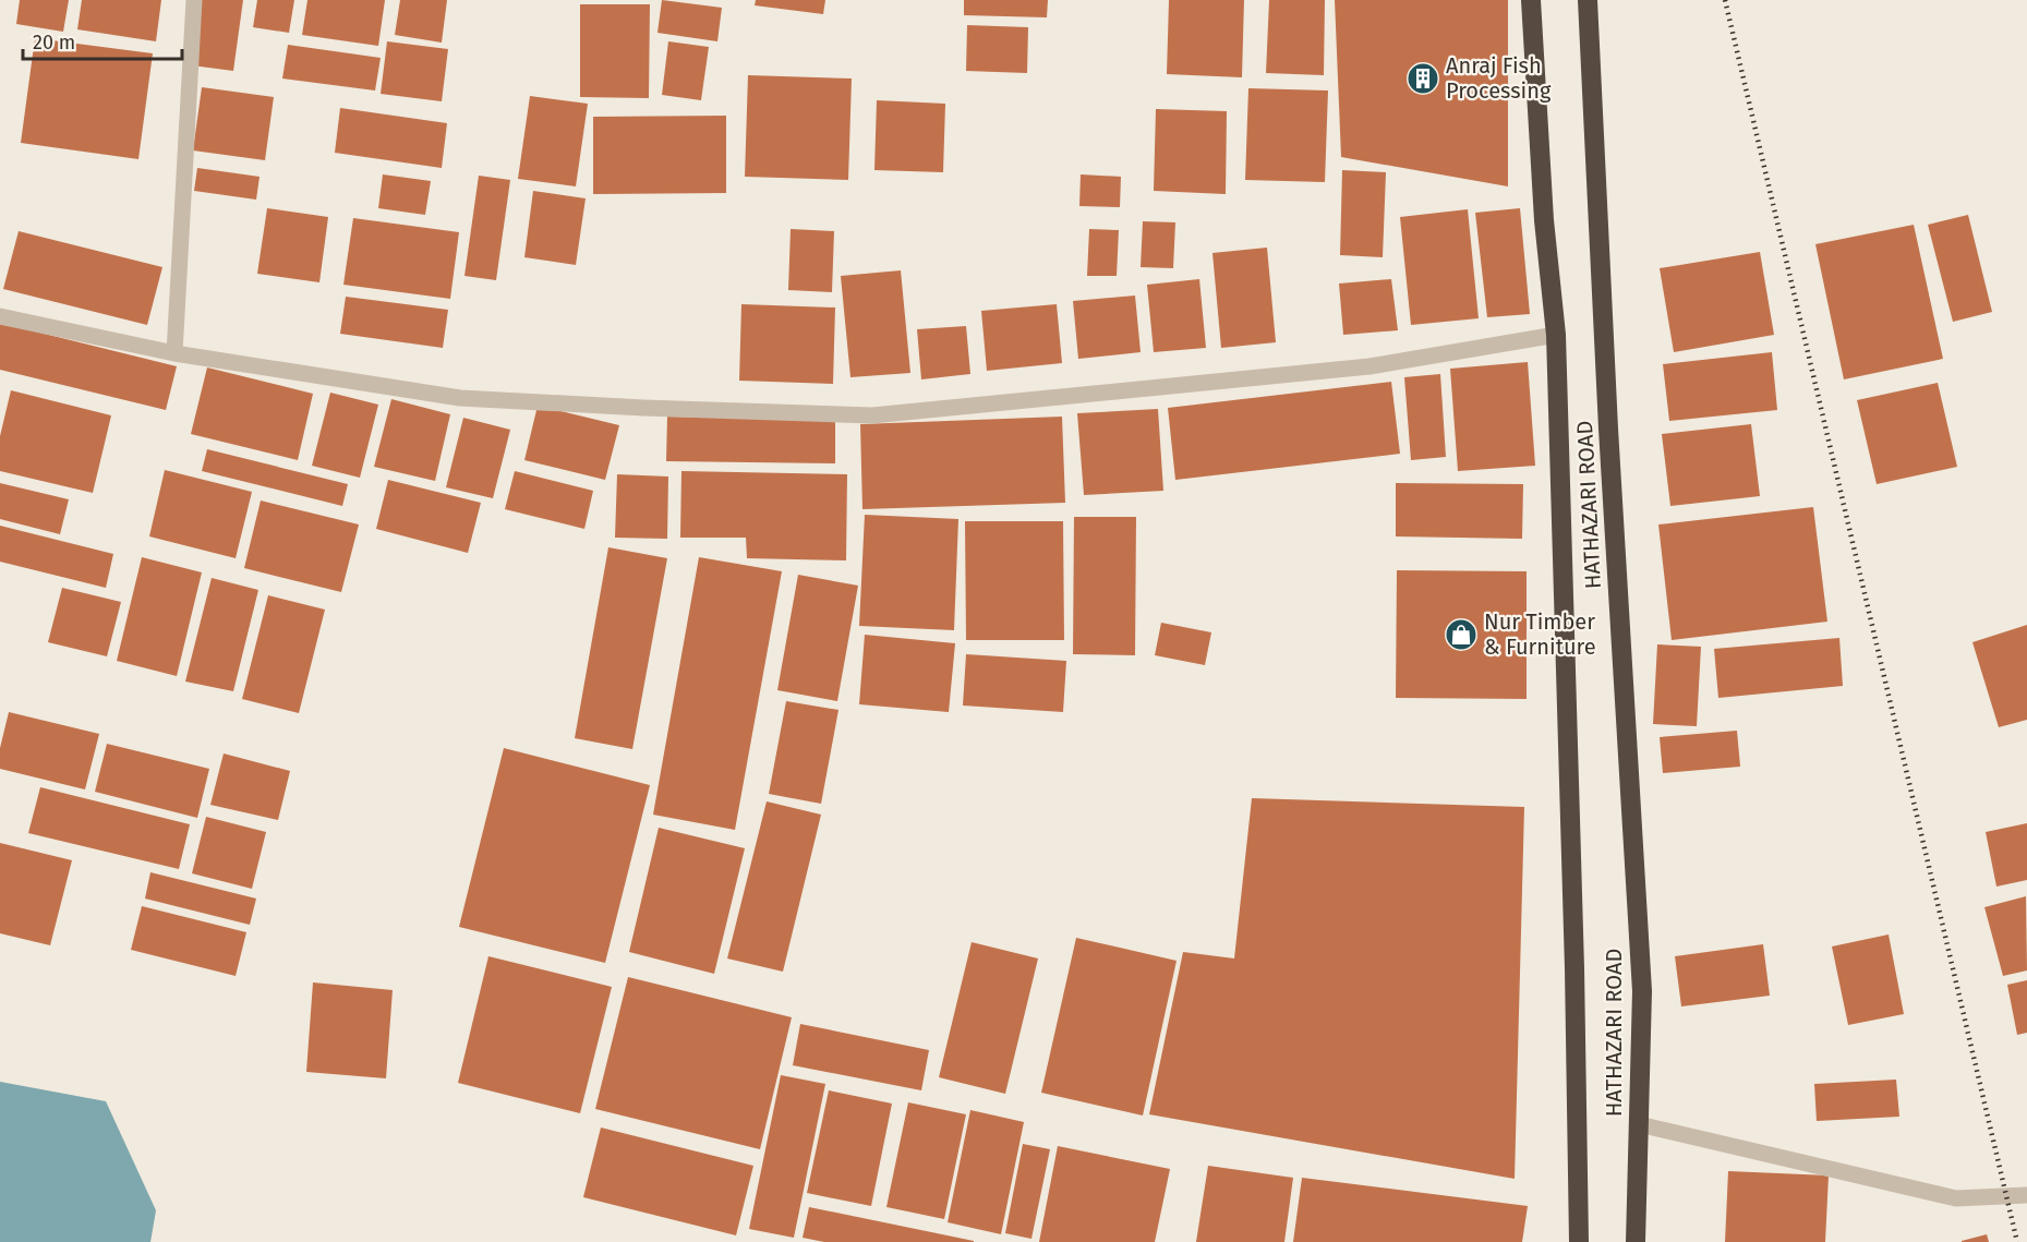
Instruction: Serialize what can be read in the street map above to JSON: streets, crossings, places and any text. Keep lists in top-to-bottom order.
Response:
{
  "streets": {
    "highway": ["HATHAZARI ROAD"]
  },
  "places": {
    "building": ["Anraj Fish Processing"],
    "shop": ["Nur Timber & Furniture"]
  },
  "scale_bar": "20 m"
}
